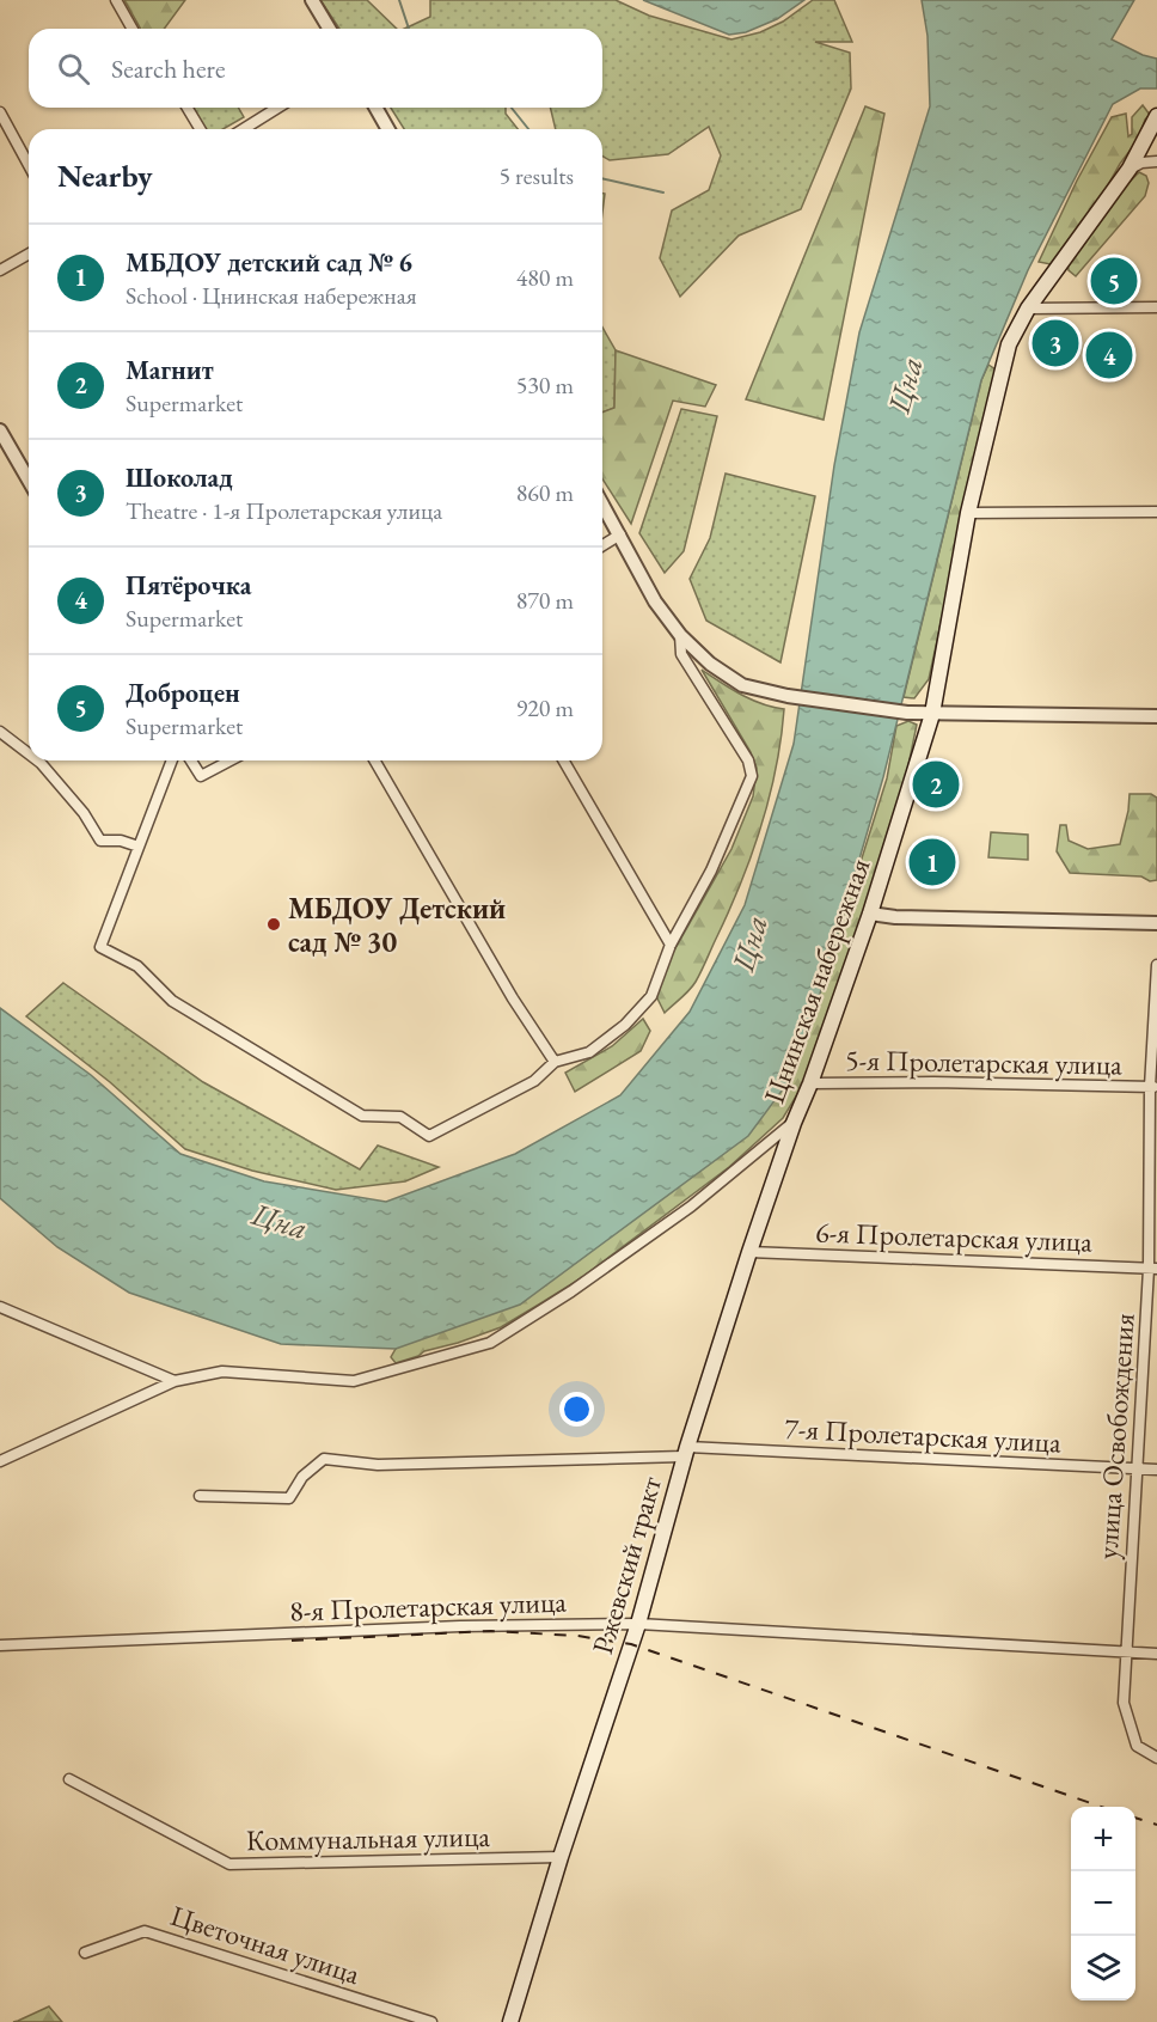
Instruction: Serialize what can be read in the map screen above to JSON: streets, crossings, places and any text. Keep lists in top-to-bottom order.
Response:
{
  "streets": {
    "main road": ["Цнинская набережная", "Ржевский тракт"],
    "street": [
      "5-я Пролетарская улица",
      "6-я Пролетарская улица",
      "7-я Пролетарская улица",
      "улица Освобождения",
      "8-я Пролетарская улица",
      "Коммунальная улица",
      "Цветочная улица"
    ]
  },
  "crossings": [
    ["Цнинская набережная", "5-я Пролетарская улица"],
    ["Цнинская набережная", "Ржевский тракт"],
    ["5-я Пролетарская улица", "улица Освобождения"],
    ["6-я Пролетарская улица", "улица Освобождения"],
    ["6-я Пролетарская улица", "Ржевский тракт"],
    ["7-я Пролетарская улица", "улица Освобождения"],
    ["7-я Пролетарская улица", "Ржевский тракт"],
    ["улица Освобождения", "8-я Пролетарская улица"],
    ["Ржевский тракт", "8-я Пролетарская улица"],
    ["Ржевский тракт", "Коммунальная улица"]
  ],
  "water": ["Цна"],
  "places": ["МБДОУ Детский сад № 30"],
  "page": {
    "search": "Search here",
    "heading": ["Nearby", "5 results"],
    "list": [
      {
        "mark": "1",
        "name": "МБДОУ детский сад № 6",
        "note": "School · Цнинская набережная",
        "value": "480 m"
      },
      {
        "mark": "2",
        "name": "Магнит",
        "note": "Supermarket",
        "value": "530 m"
      },
      {
        "mark": "3",
        "name": "Шоколад",
        "note": "Theatre · 1-я Пролетарская улица",
        "value": "860 m"
      },
      {
        "mark": "4",
        "name": "Пятёрочка",
        "note": "Supermarket",
        "value": "870 m"
      },
      {
        "mark": "5",
        "name": "Доброцен",
        "note": "Supermarket",
        "value": "920 m"
      }
    ],
    "pins": [
      "5",
      "3",
      "4",
      "2",
      "1"
    ],
    "map_buttons": ["+", "−"]
  }
}
